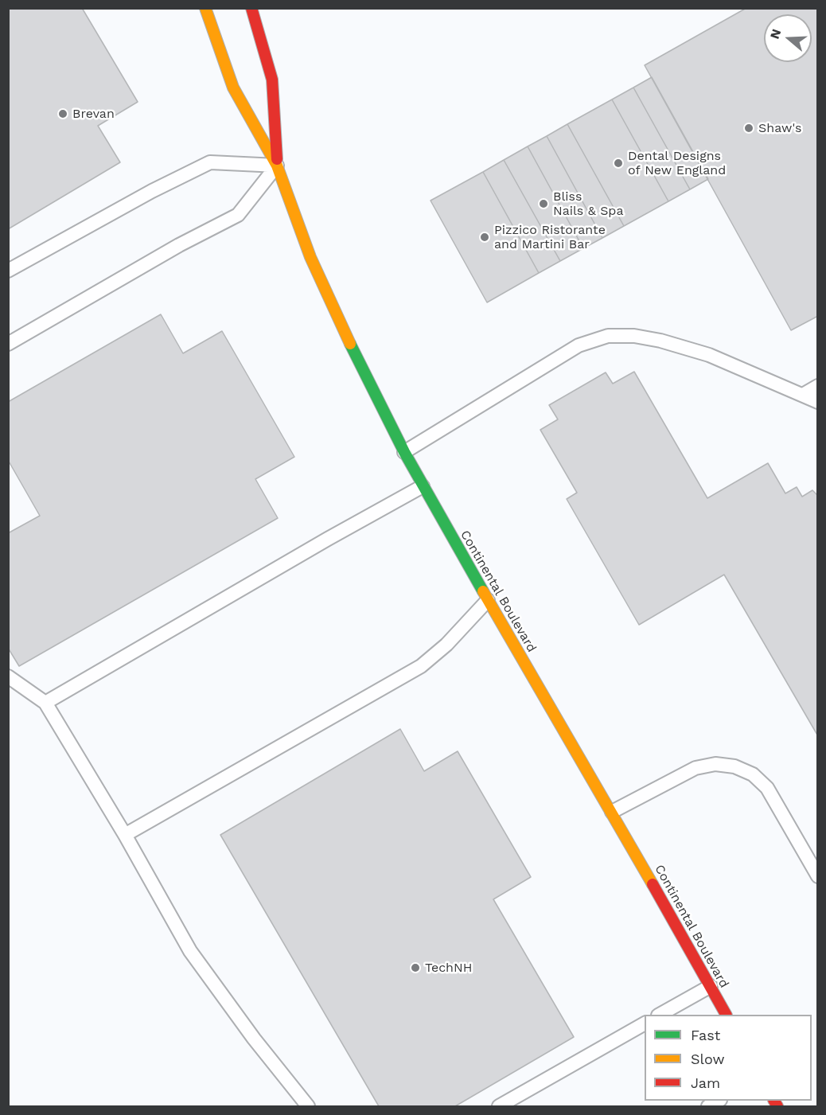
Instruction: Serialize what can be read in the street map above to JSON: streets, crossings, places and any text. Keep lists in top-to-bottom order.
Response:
{
  "streets": {
    "main road": ["Continental Boulevard"]
  },
  "places": [
    "Brevan",
    "Shaw's",
    "Dental Designs of New England",
    "Bliss Nails & Spa",
    "Pizzico Ristorante and Martini Bar",
    "TechNH"
  ],
  "legend": ["Fast", "Slow", "Jam"],
  "north": "left"
}
